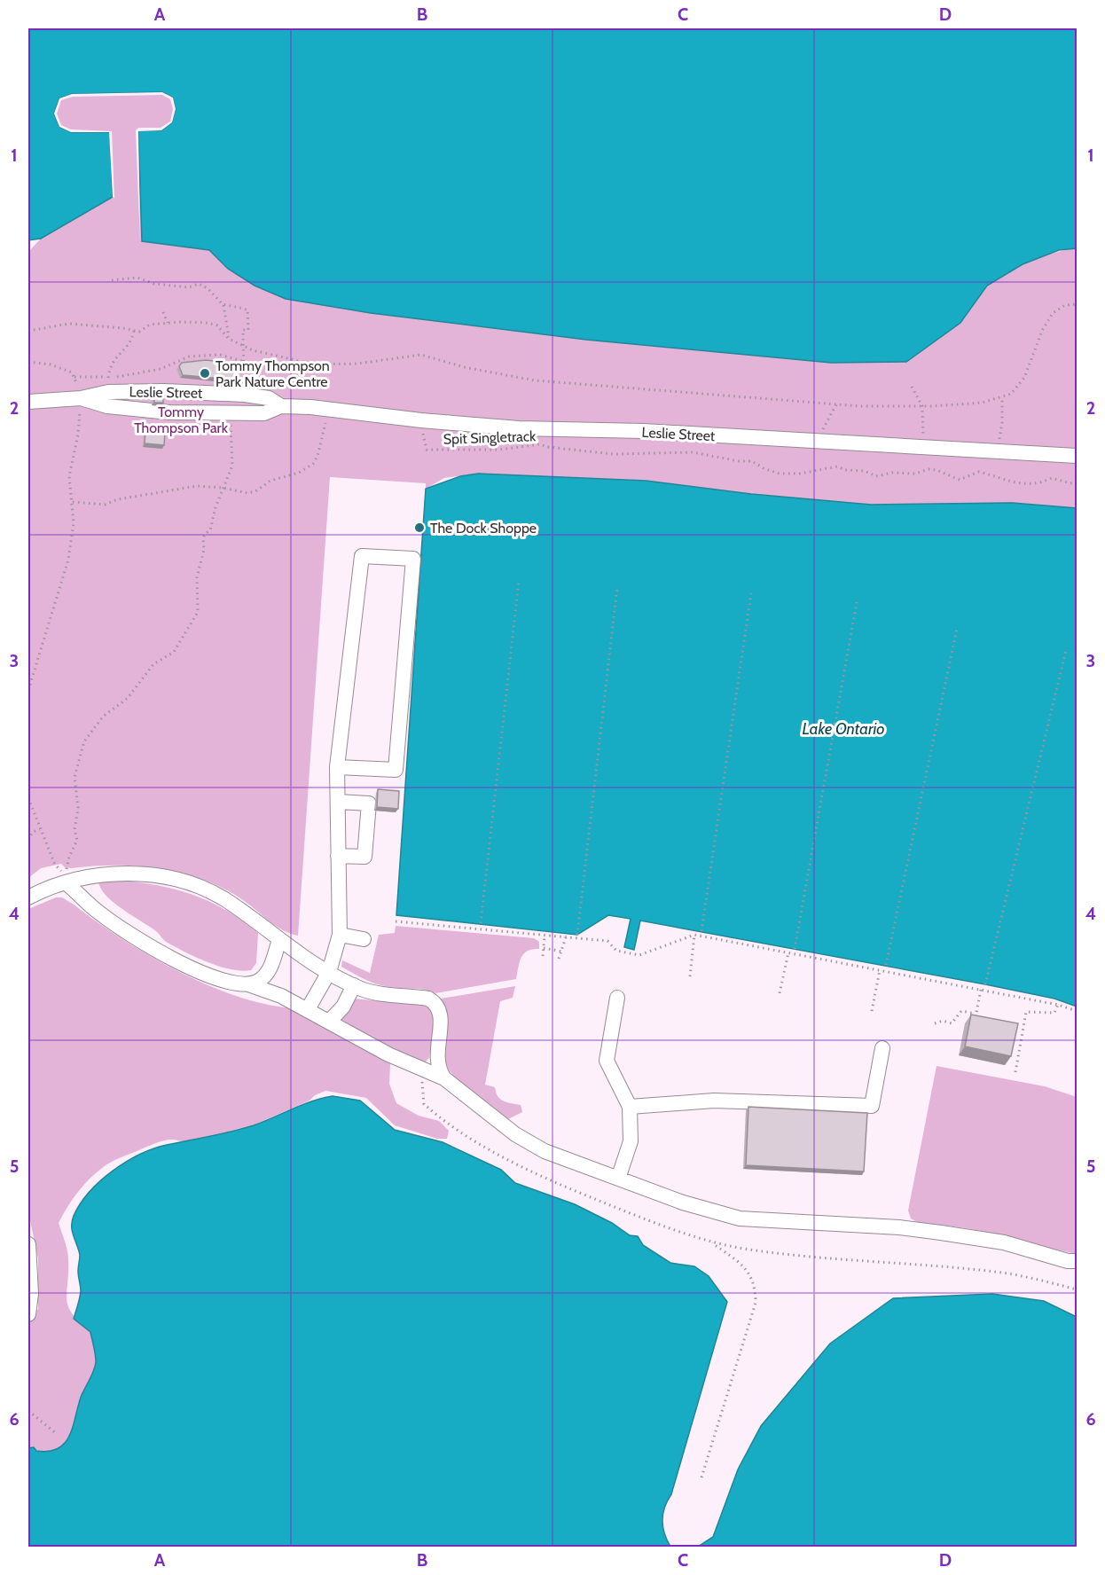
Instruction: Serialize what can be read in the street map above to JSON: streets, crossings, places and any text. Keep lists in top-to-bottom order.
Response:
{
  "streets": {
    "street": ["Leslie Street"],
    "path": ["Spit Singletrack"]
  },
  "crossings": [
    ["Leslie Street", "Spit Singletrack"]
  ],
  "water": ["Lake Ontario"],
  "parks": ["Tommy Thompson Park"],
  "places": ["Tommy Thompson Park Nature Centre", "The Dock Shoppe"],
  "grid": {
    "columns": [
      "A",
      "B",
      "C",
      "D"
    ],
    "rows": [
      "1",
      "2",
      "3",
      "4",
      "5",
      "6"
    ]
  }
}
